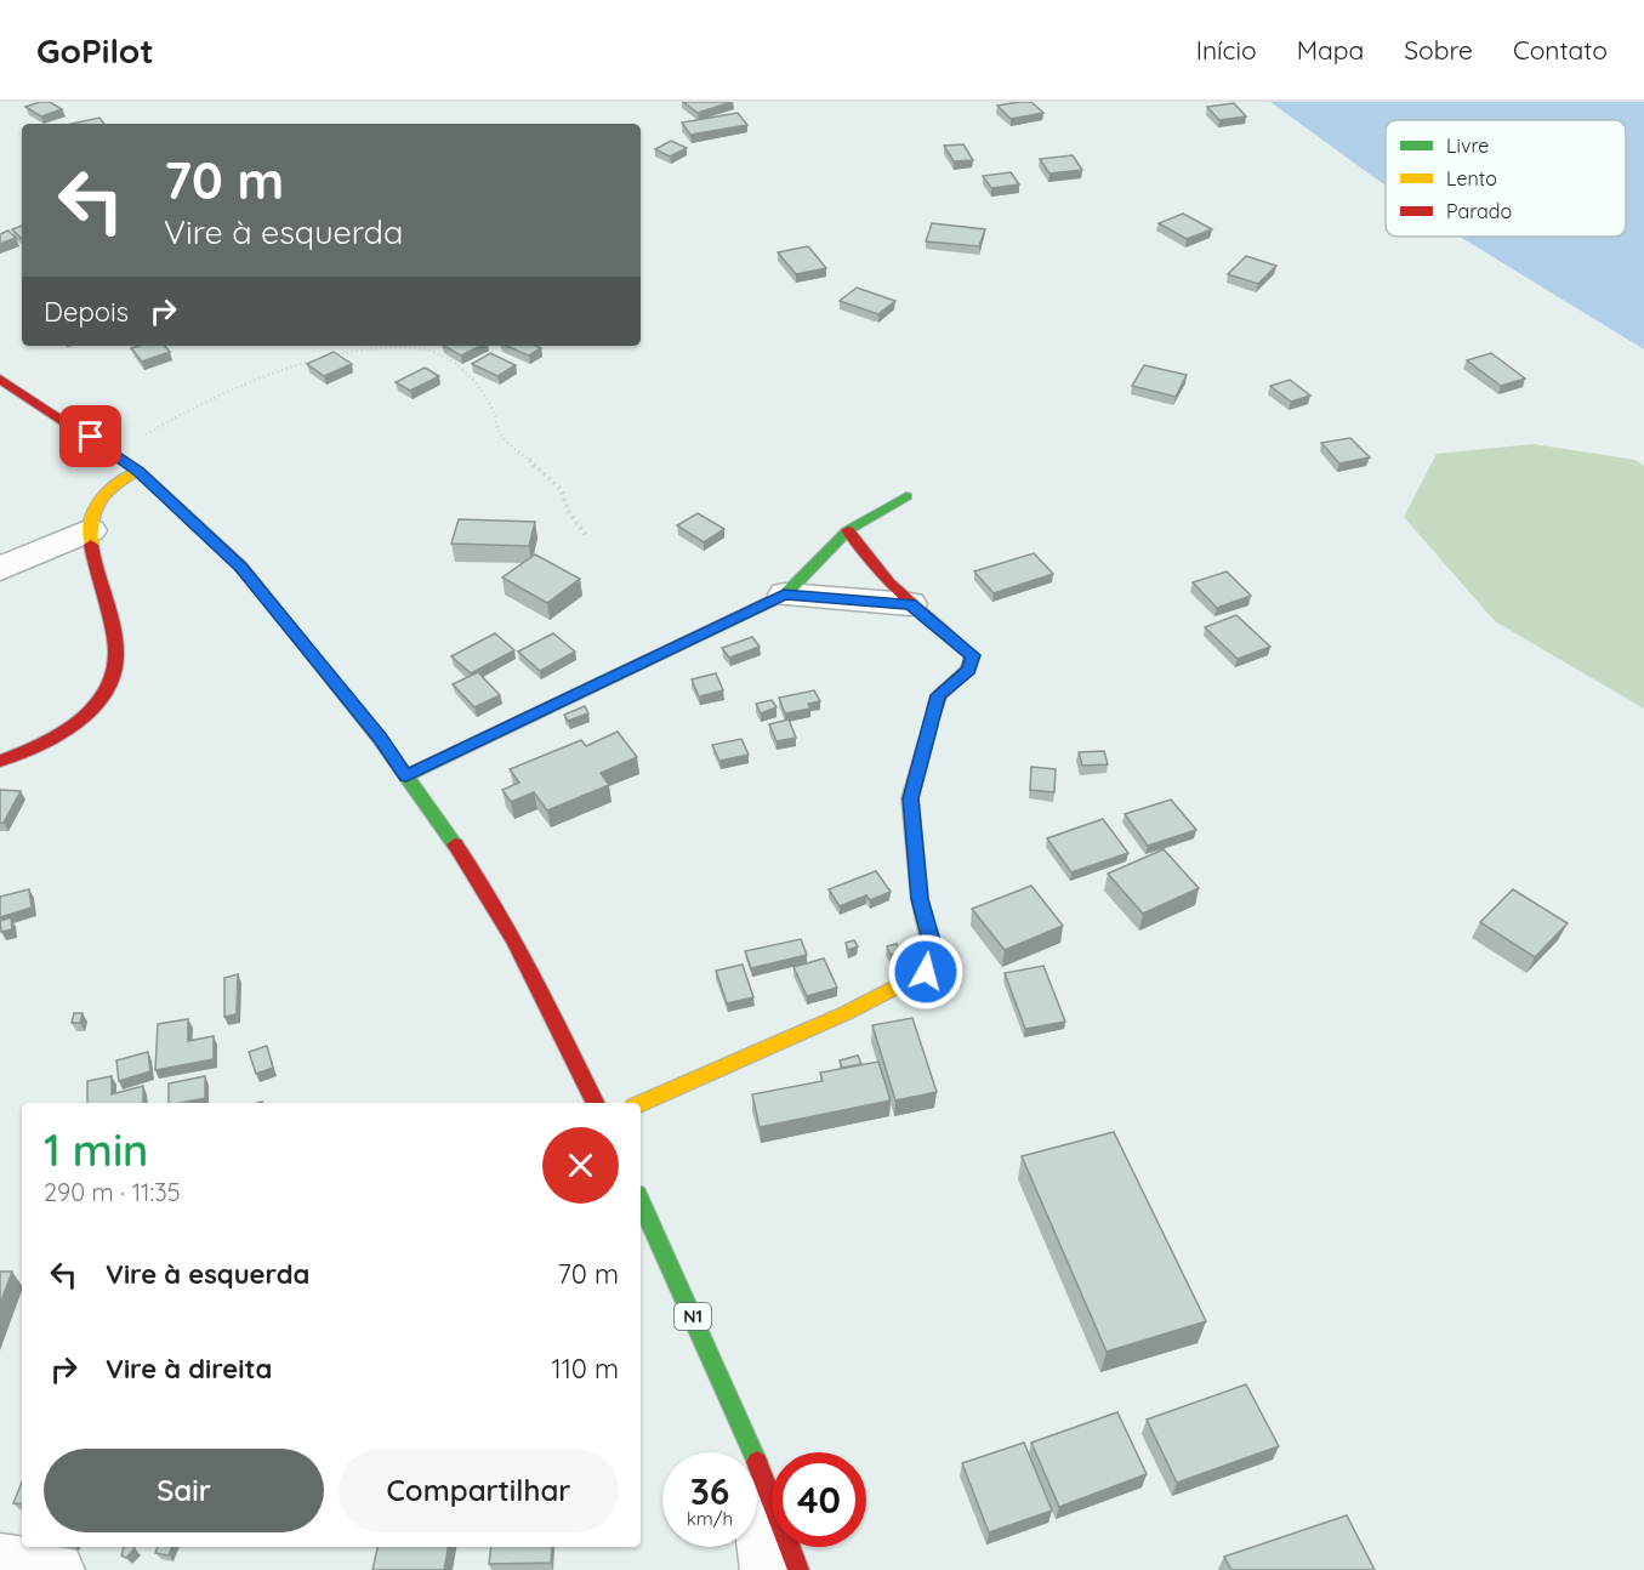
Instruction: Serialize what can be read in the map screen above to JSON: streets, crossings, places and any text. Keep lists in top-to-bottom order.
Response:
{
  "streets": {
    "main road": ["N1"]
  },
  "legend": ["Livre", "Lento", "Parado"],
  "page": {
    "header": "GoPilot",
    "nav": [
      "Início",
      "Mapa",
      "Sobre",
      "Contato"
    ],
    "turn": ["70 m", "Vire à esquerda"],
    "then": "Depois",
    "heading": ["1 min", "290 m · 11:35"],
    "list": [
      {
        "name": "Vire à esquerda",
        "value": "70 m"
      },
      {
        "name": "Vire à direita",
        "value": "110 m"
      }
    ],
    "buttons": ["Sair", "Compartilhar"],
    "speed": "36 km/h",
    "limit": "40"
  }
}
